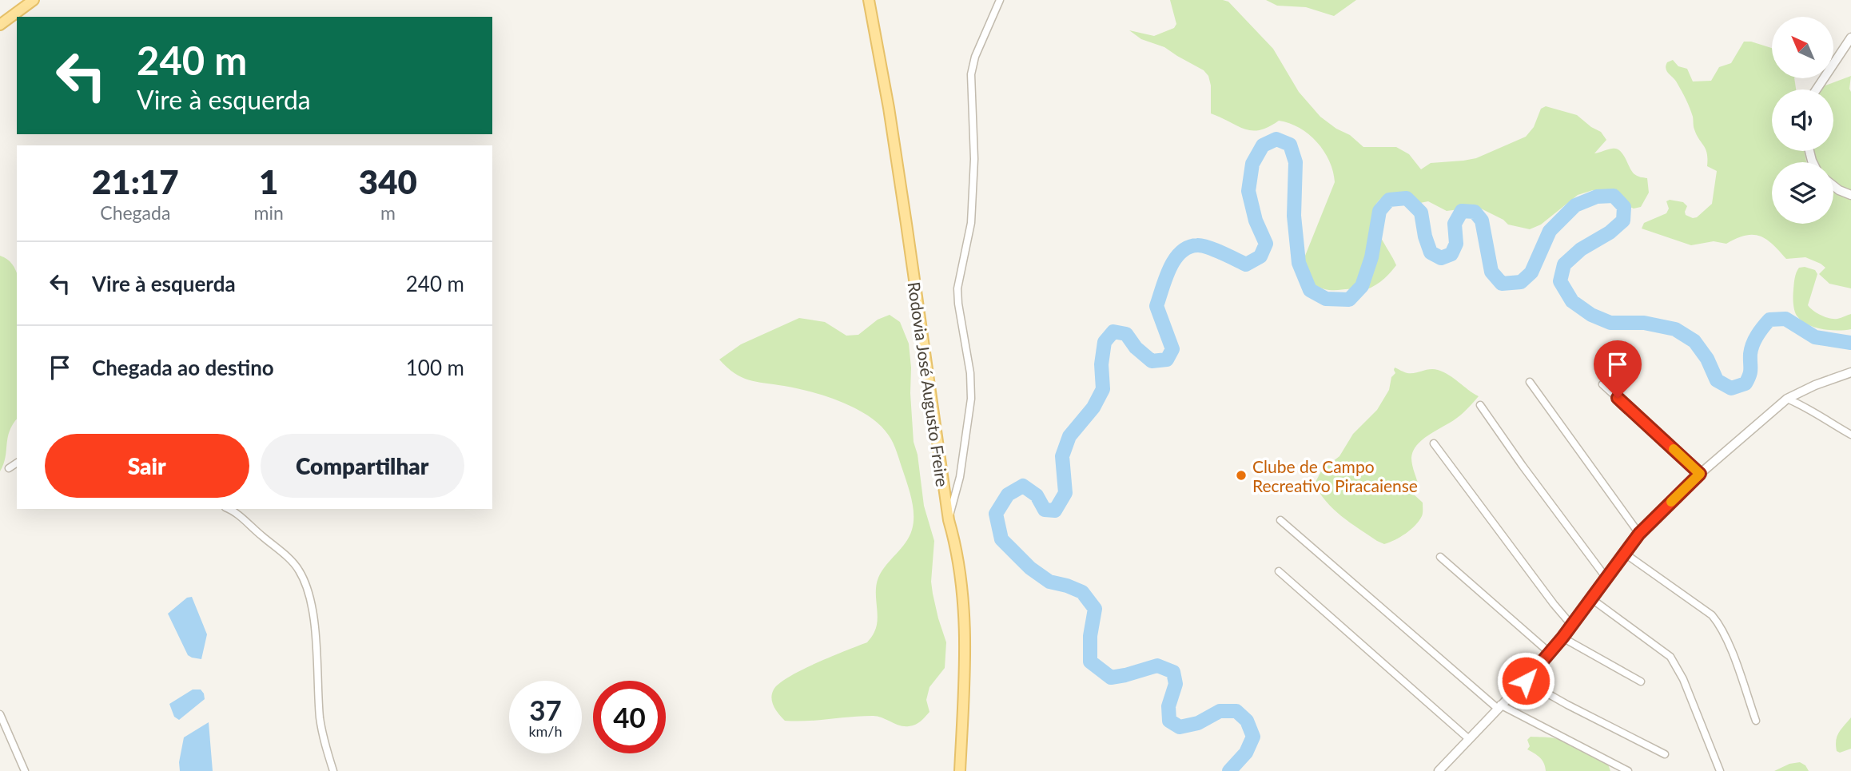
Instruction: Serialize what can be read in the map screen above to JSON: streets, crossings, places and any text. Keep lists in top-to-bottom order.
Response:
{
  "streets": {
    "main road": ["Rodovia José Augusto Freire"]
  },
  "places": ["Clube de Campo Recreativo Piracaiense"],
  "north": "top left",
  "page": {
    "turn": ["240 m", "Vire à esquerda"],
    "eta": [
      "21:17",
      "Chegada",
      "1",
      "min",
      "340",
      "m"
    ],
    "list": [
      {
        "name": "Vire à esquerda",
        "value": "240 m"
      },
      {
        "name": "Chegada ao destino",
        "value": "100 m"
      }
    ],
    "buttons": ["Sair", "Compartilhar"],
    "speed": "37 km/h",
    "limit": "40"
  }
}
